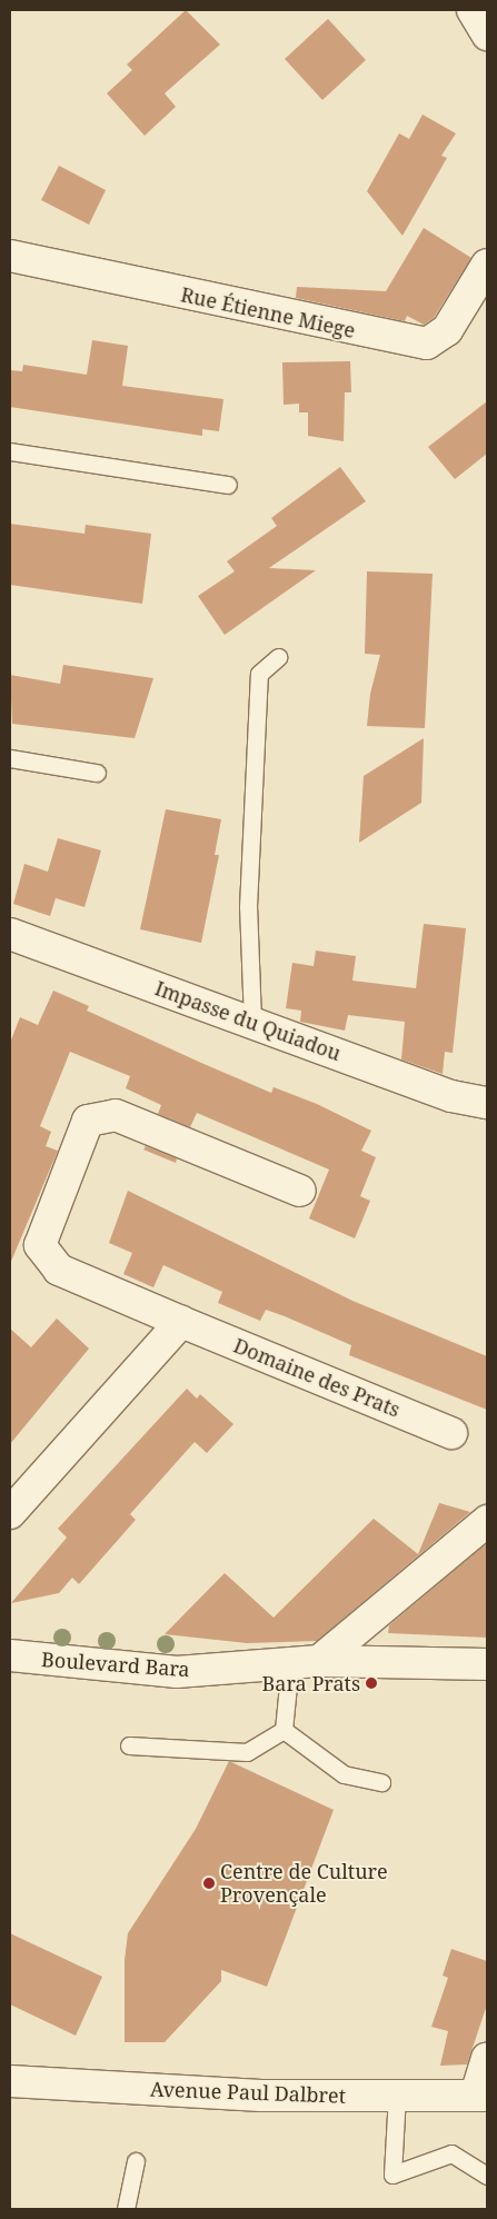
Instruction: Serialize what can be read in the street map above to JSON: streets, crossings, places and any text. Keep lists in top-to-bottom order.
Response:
{
  "streets": {
    "street": [
      "Rue Étienne Miege",
      "Impasse du Quiadou",
      "Domaine des Prats",
      "Boulevard Bara",
      "Avenue Paul Dalbret"
    ]
  },
  "places": ["Bara Prats", "Centre de Culture Provençale"]
}
